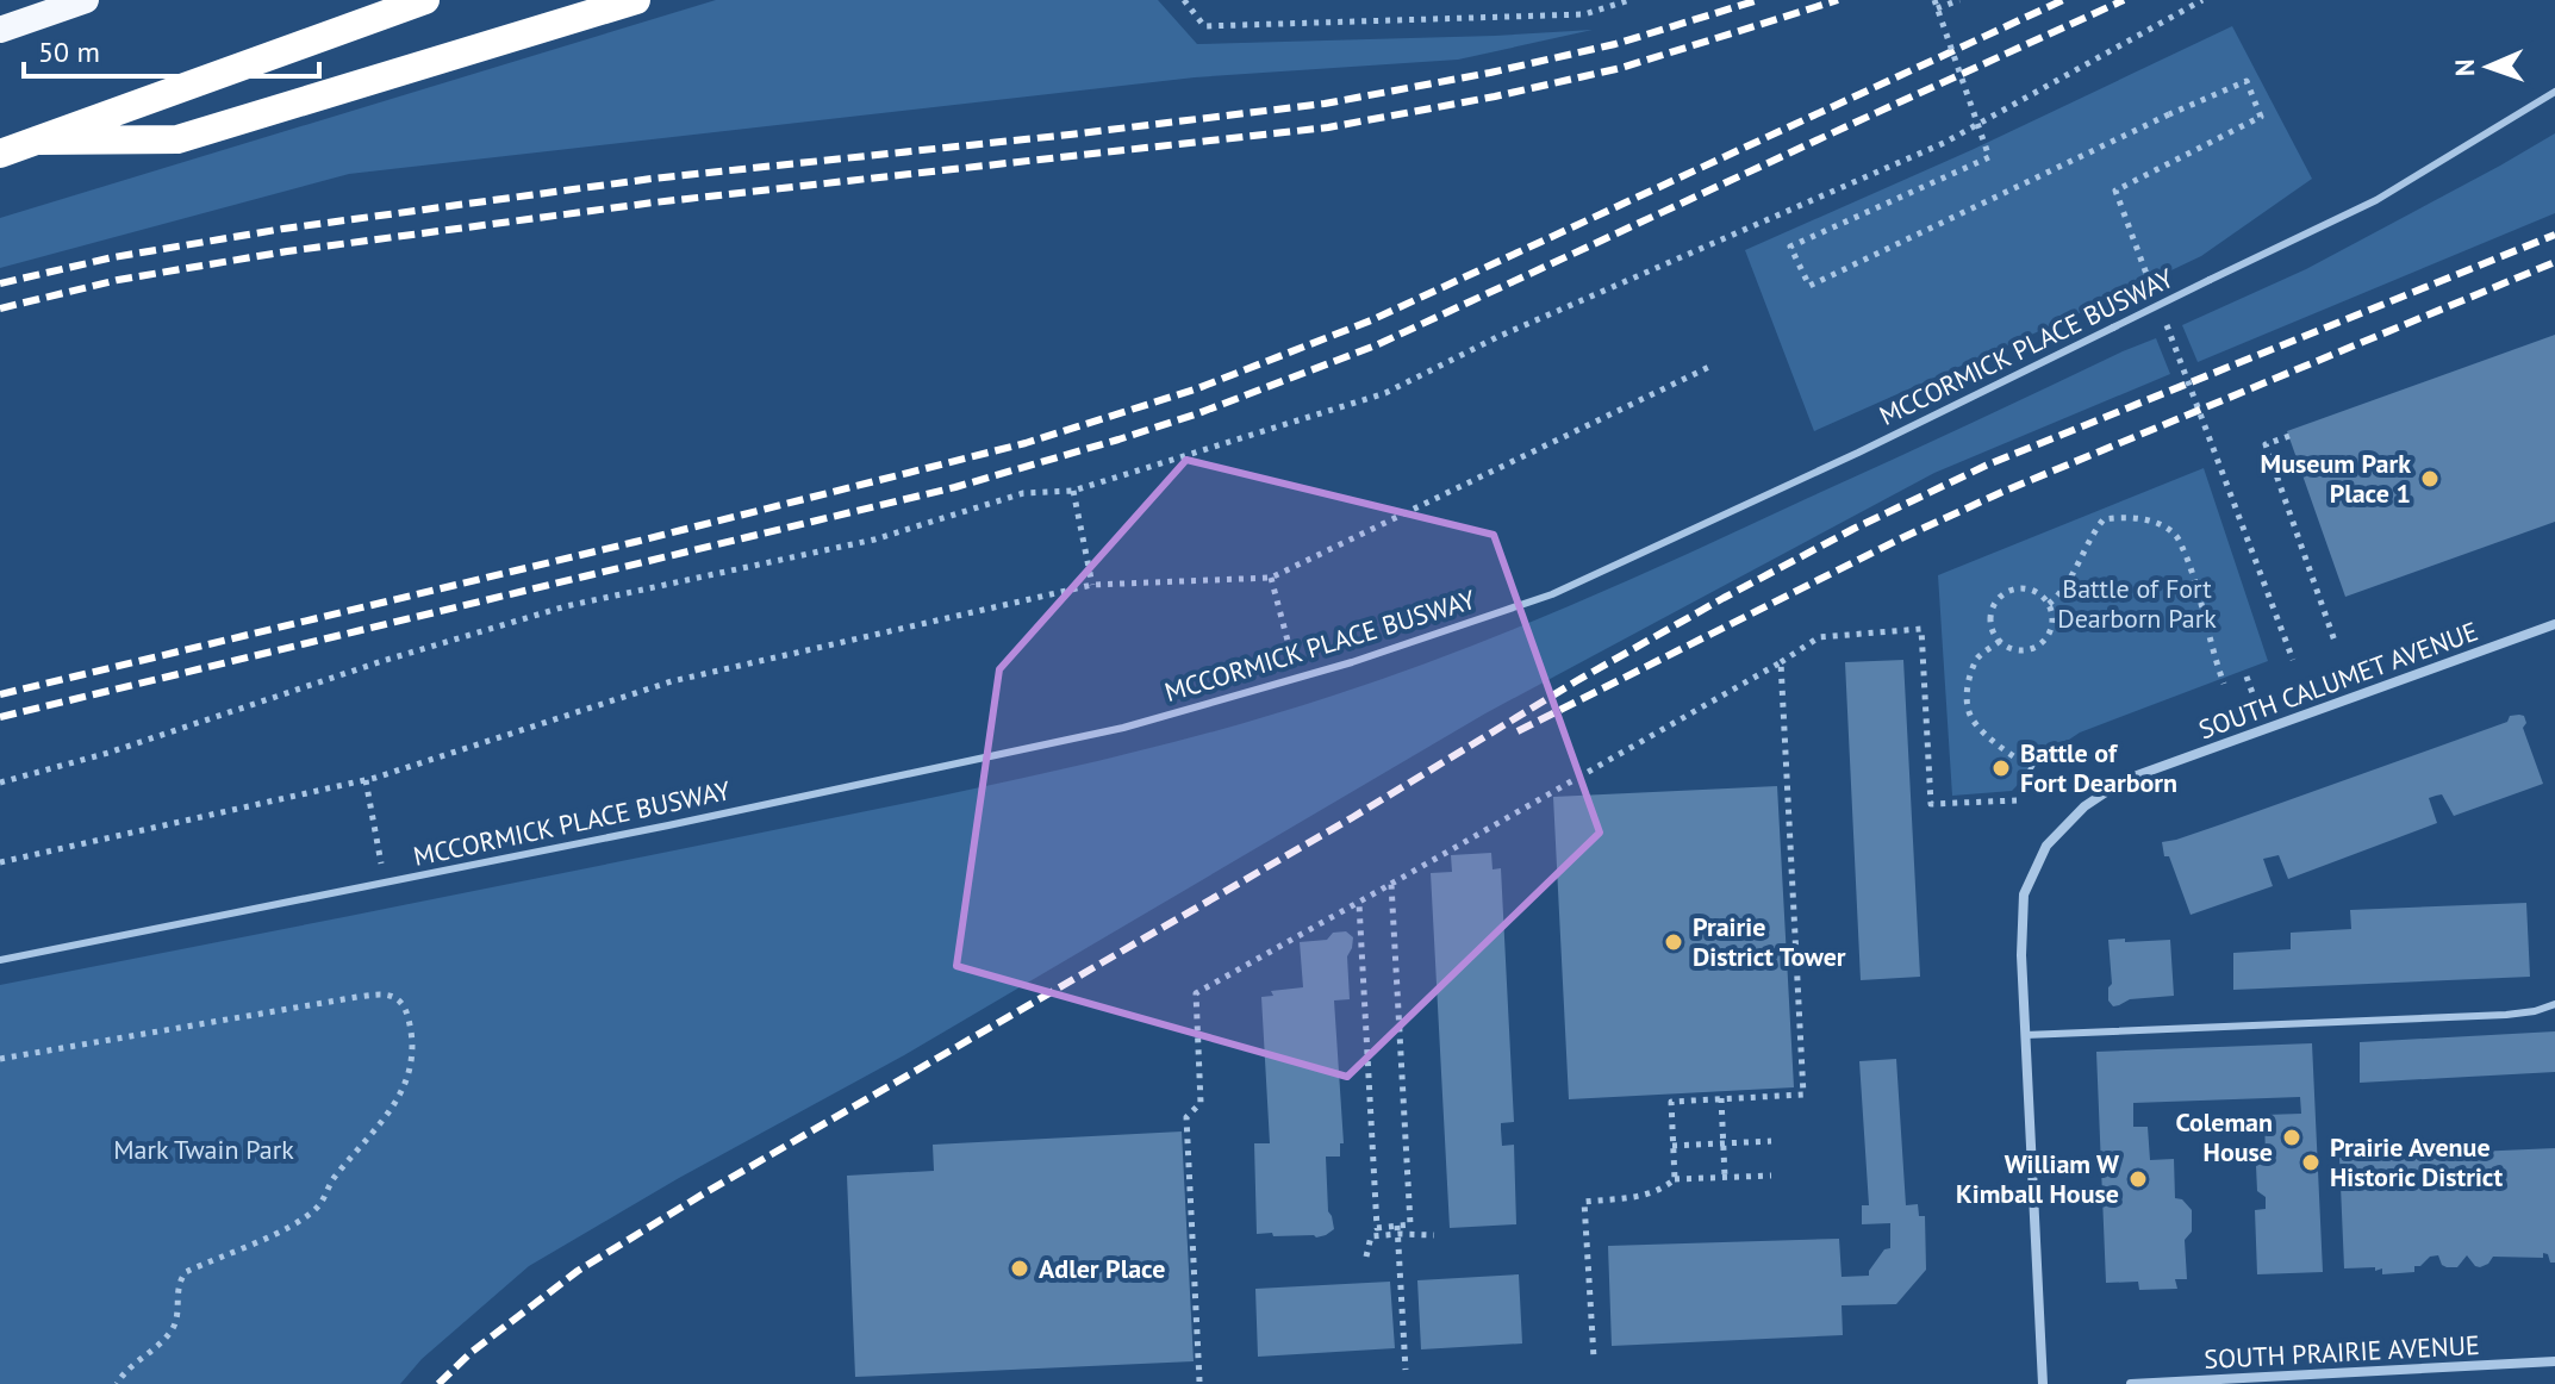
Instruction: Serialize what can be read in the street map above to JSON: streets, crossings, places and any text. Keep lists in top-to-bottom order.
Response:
{
  "streets": {
    "street": ["SOUTH CALUMET AVENUE", "SOUTH PRAIRIE AVENUE"],
    "lane": ["MCCORMICK PLACE BUSWAY"]
  },
  "parks": ["Battle of Fort Dearborn Park", "Mark Twain Park"],
  "places": [
    "Museum Park Place 1",
    "Battle of Fort Dearborn",
    "Prairie District Tower",
    "Coleman House",
    "Prairie Avenue Historic District",
    "William W Kimball House",
    "Adler Place"
  ],
  "scale_bar": "50 m",
  "north": "left"
}
